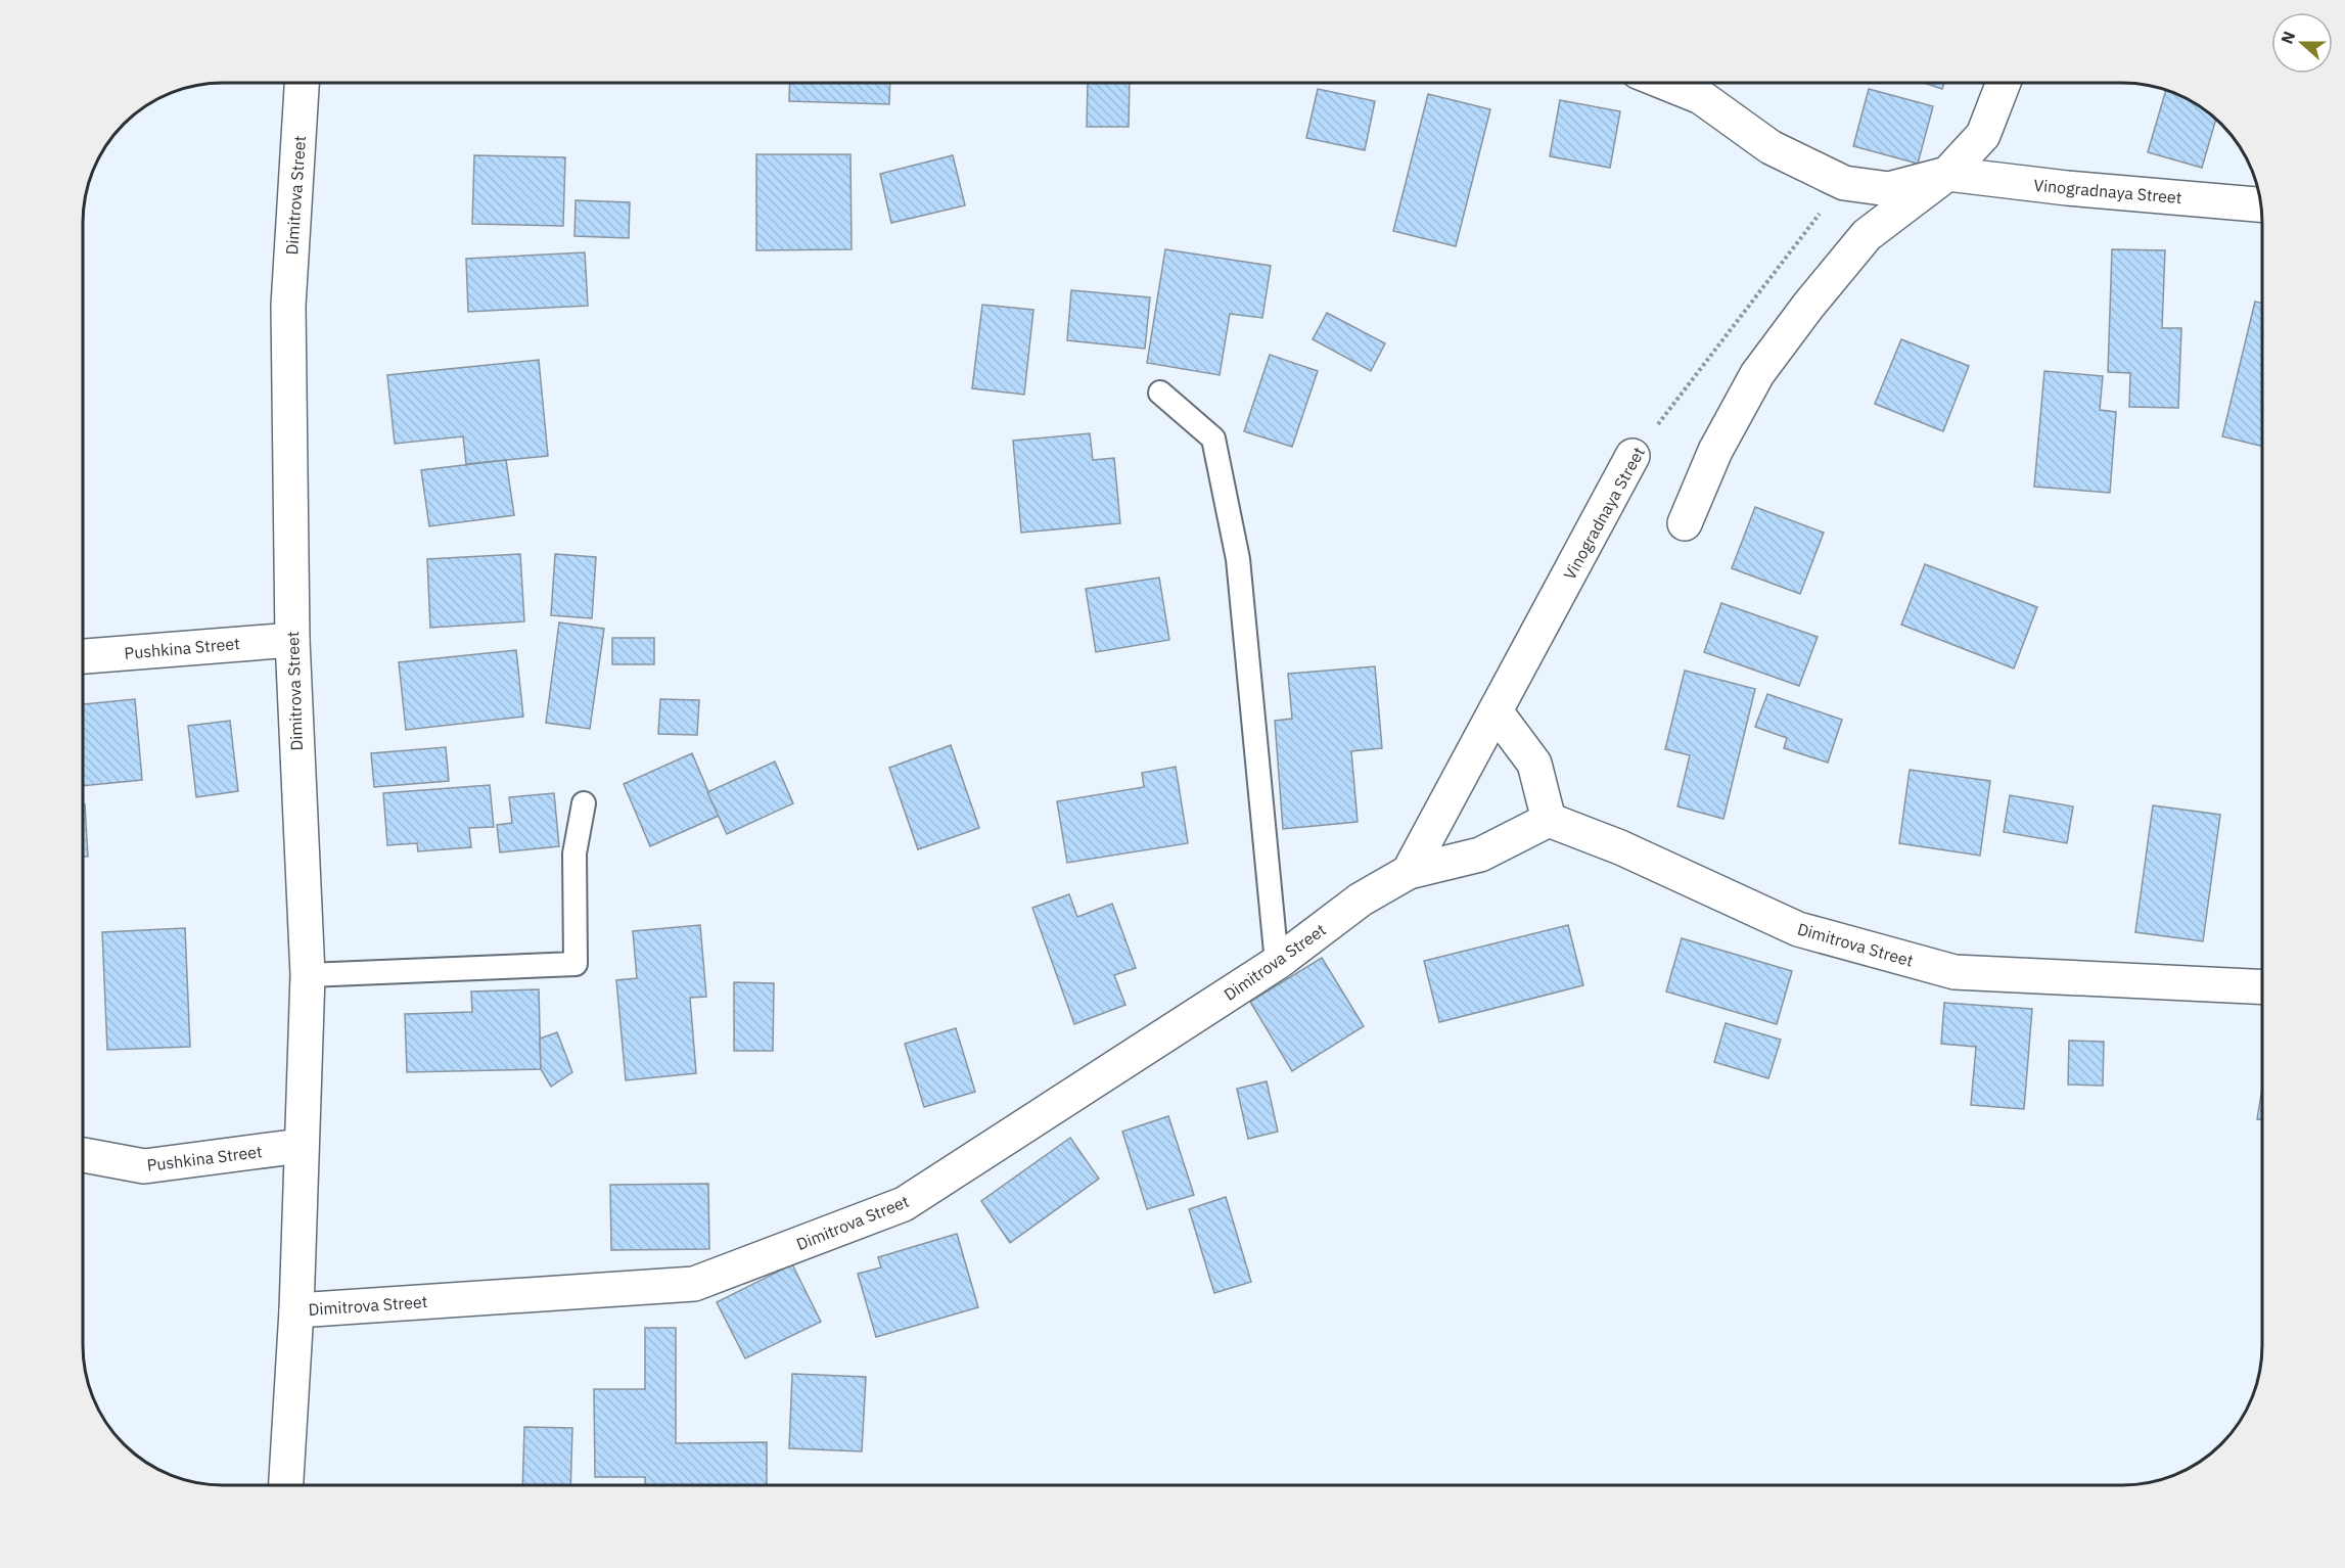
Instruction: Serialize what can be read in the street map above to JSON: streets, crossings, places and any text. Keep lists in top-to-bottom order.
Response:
{
  "streets": {
    "street": ["Vinogradnaya Street", "Dimitrova Street", "Pushkina Street"]
  },
  "crossings": [
    ["Vinogradnaya Street", "Dimitrova Street"],
    ["Dimitrova Street", "Pushkina Street"]
  ],
  "north": "left"
}
